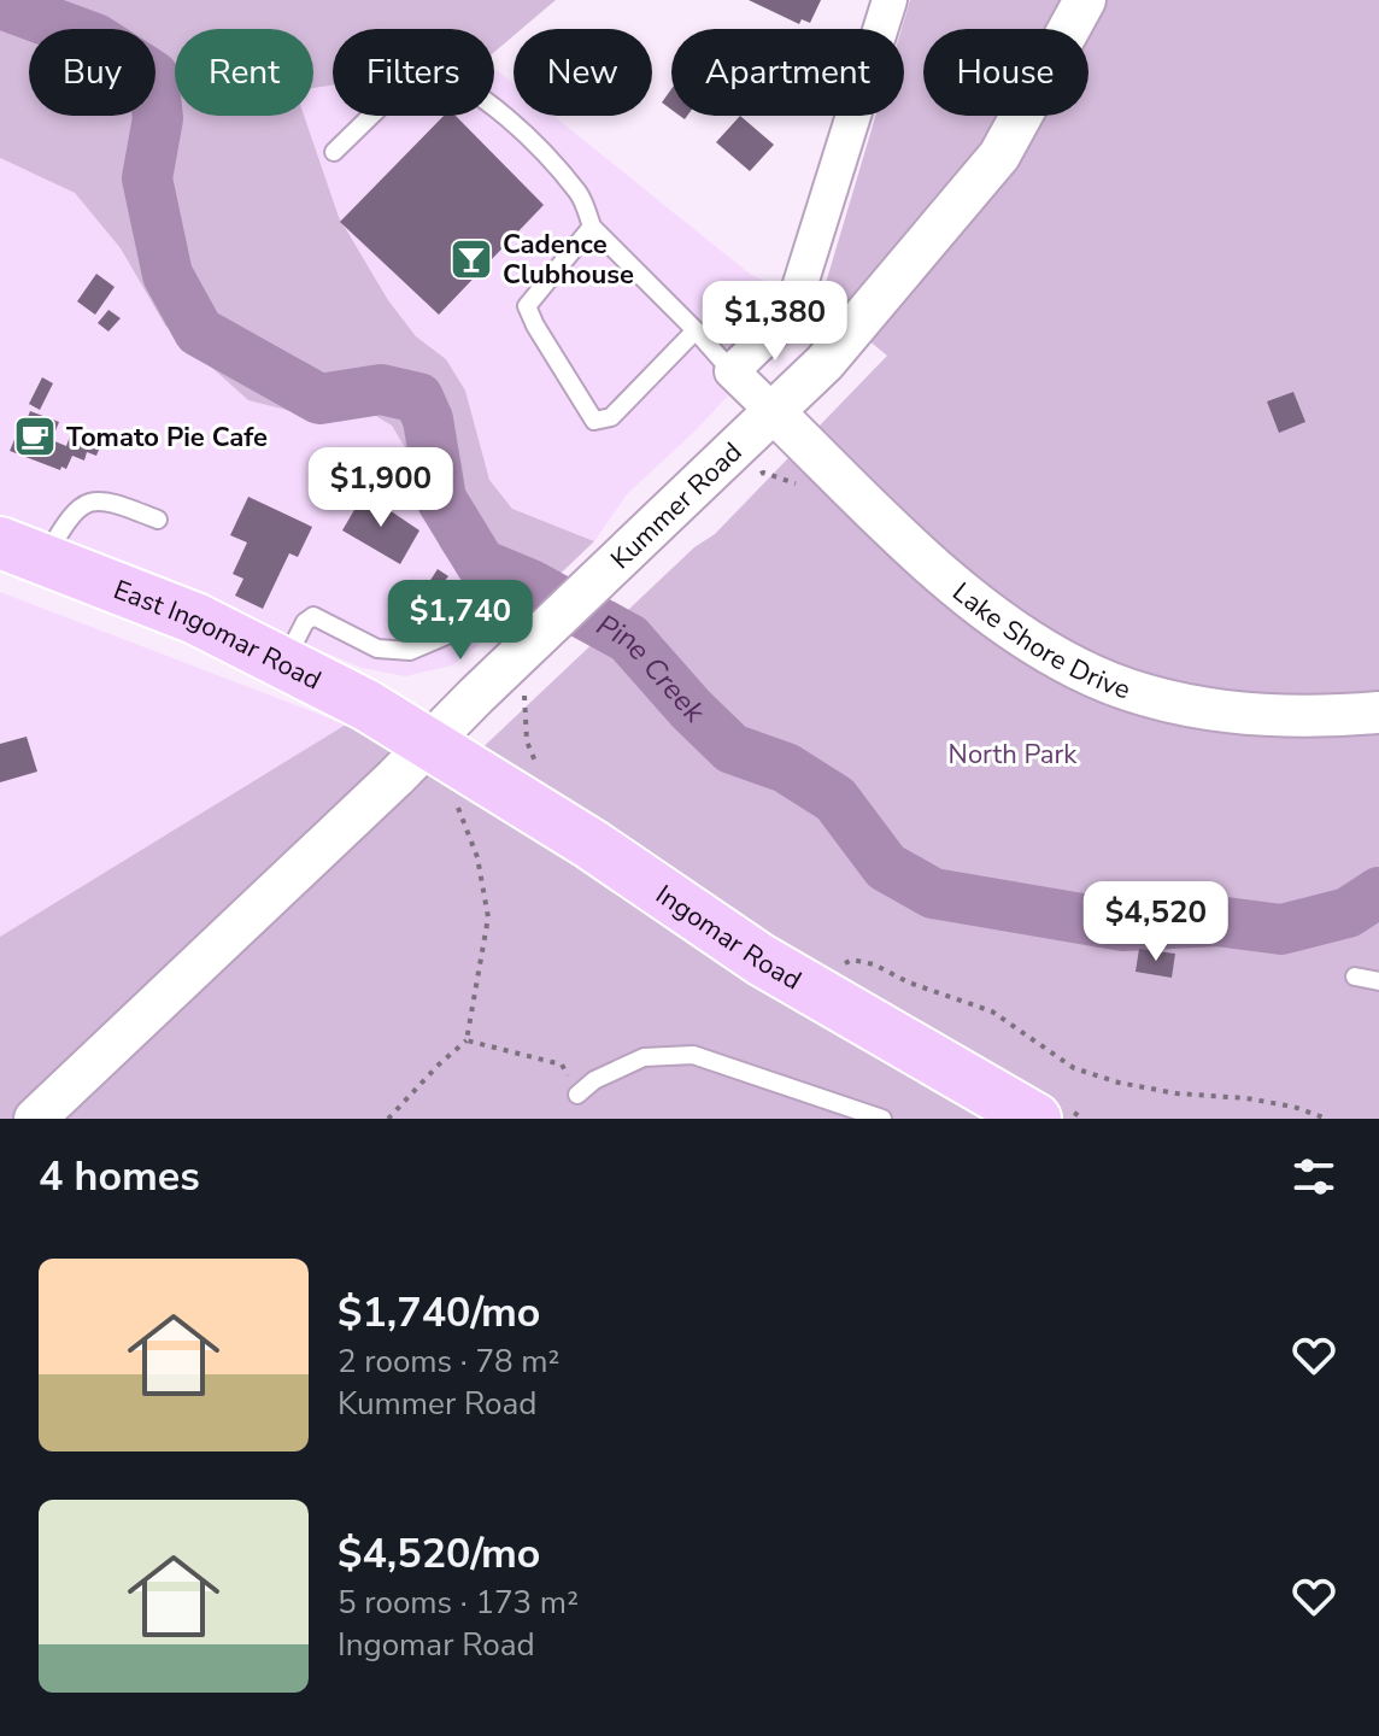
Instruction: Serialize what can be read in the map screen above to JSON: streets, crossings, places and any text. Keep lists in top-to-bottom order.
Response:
{
  "streets": {
    "main road": ["East Ingomar Road", "Ingomar Road"],
    "street": ["Kummer Road", "Lake Shore Drive"]
  },
  "crossings": [
    ["Kummer Road", "East Ingomar Road"],
    ["Kummer Road", "Lake Shore Drive"],
    ["Kummer Road", "Ingomar Road"],
    ["East Ingomar Road", "Ingomar Road"]
  ],
  "water": ["Pine Creek"],
  "parks": ["North Park"],
  "places": {
    "bar": ["Cadence Clubhouse"],
    "cafe": ["Tomato Pie Cafe"]
  },
  "page": {
    "chip": [
      "Buy",
      "Rent",
      "Filters",
      "New",
      "Apartment",
      "House"
    ],
    "price": [
      "$1,380",
      "$1,900",
      "$1,740",
      "$4,520"
    ],
    "heading": "4 homes",
    "list": [
      {
        "name": "$1,740/mo",
        "note": "2 rooms · 78 m² · Kummer Road"
      },
      {
        "name": "$4,520/mo",
        "note": "5 rooms · 173 m² · Ingomar Road"
      }
    ]
  }
}
